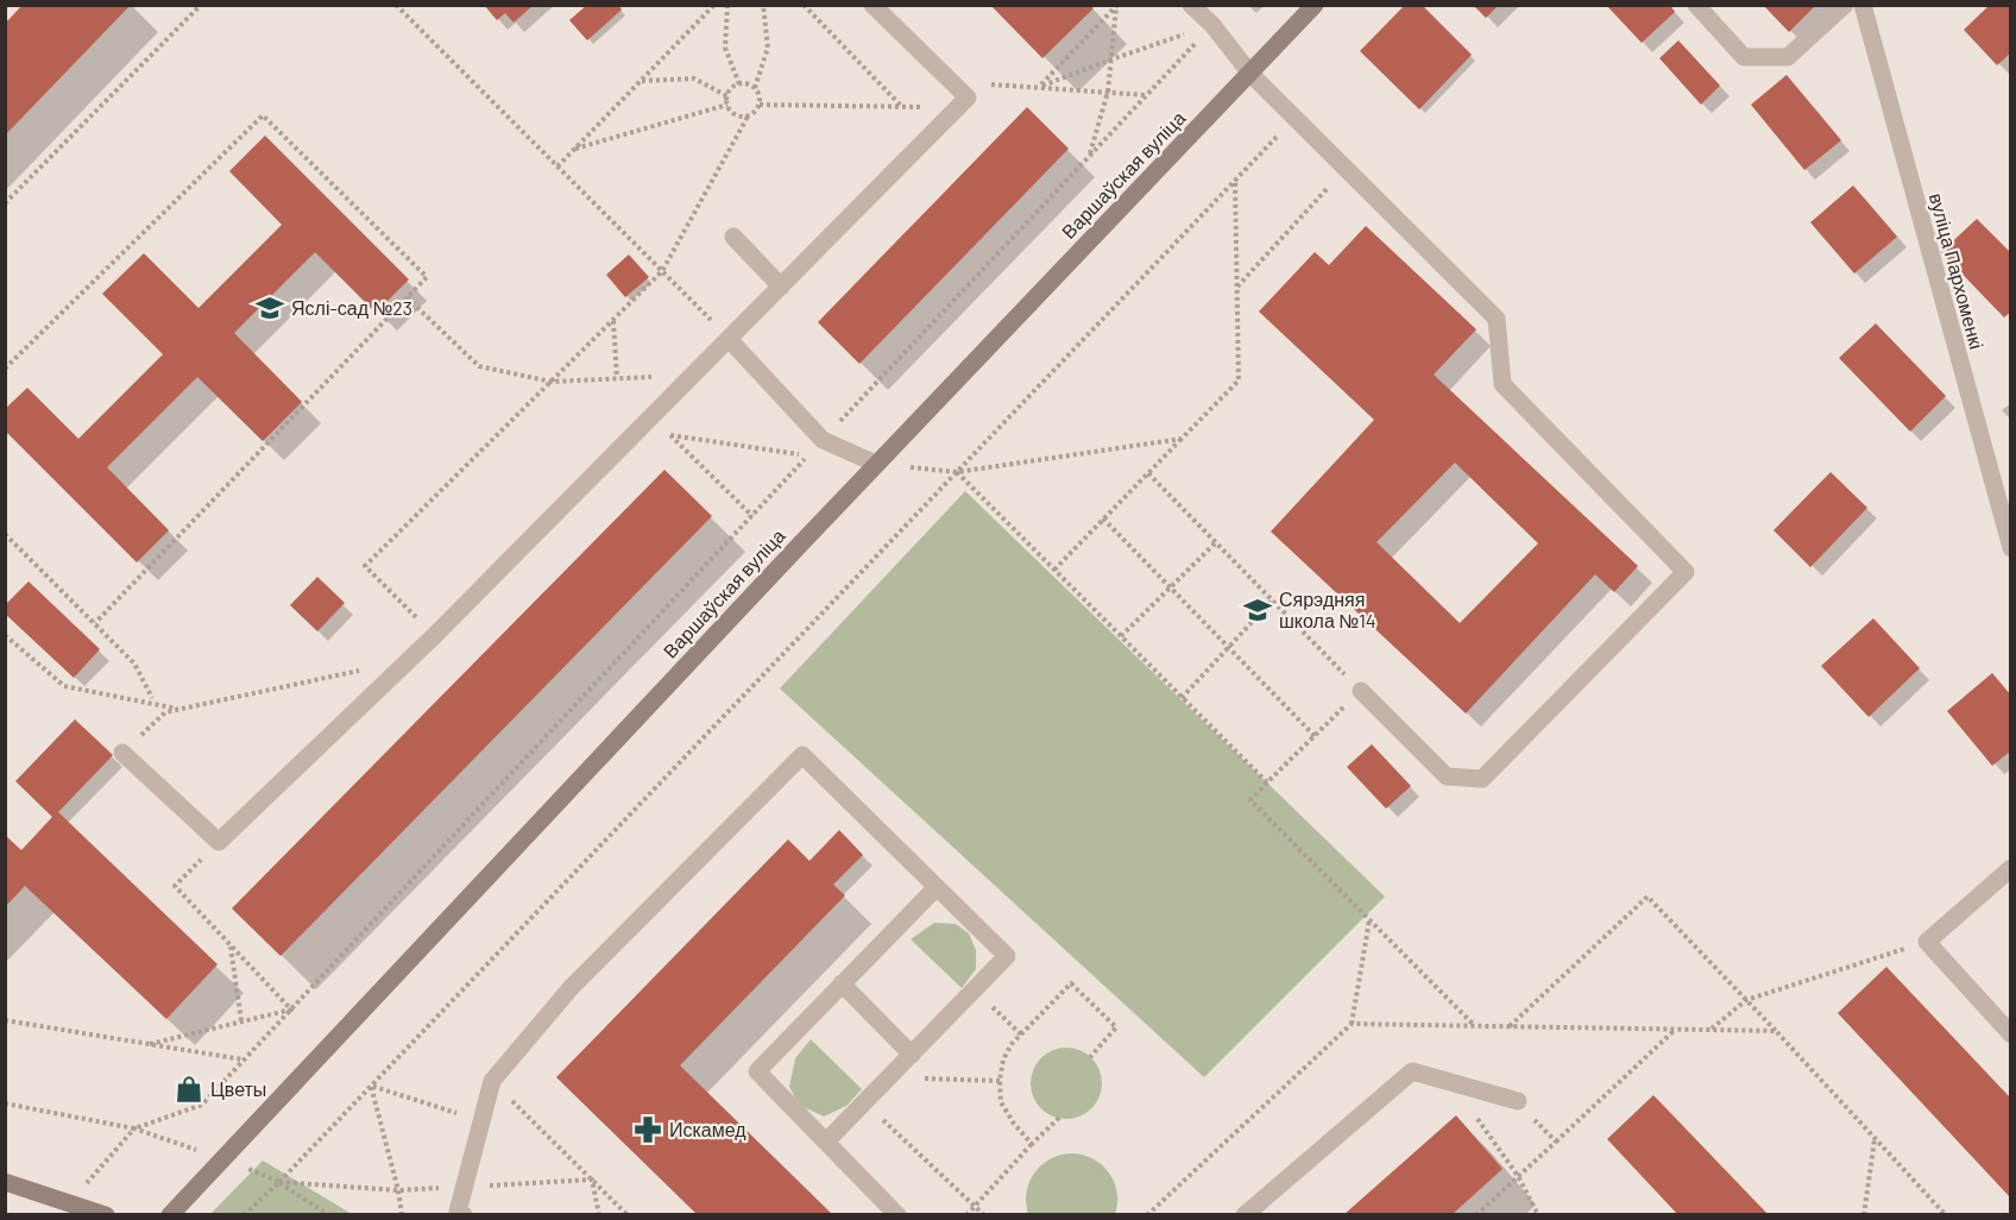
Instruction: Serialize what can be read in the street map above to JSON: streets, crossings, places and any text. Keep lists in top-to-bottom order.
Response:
{
  "streets": {
    "street": ["Варшаўская вуліца", "вуліца Пархоменкі"]
  },
  "places": {
    "school or university": ["Яслі-сад №23", "Сярэдняя школа №14"],
    "shop": ["Цветы"],
    "pharmacy": ["Искамед"]
  }
}
